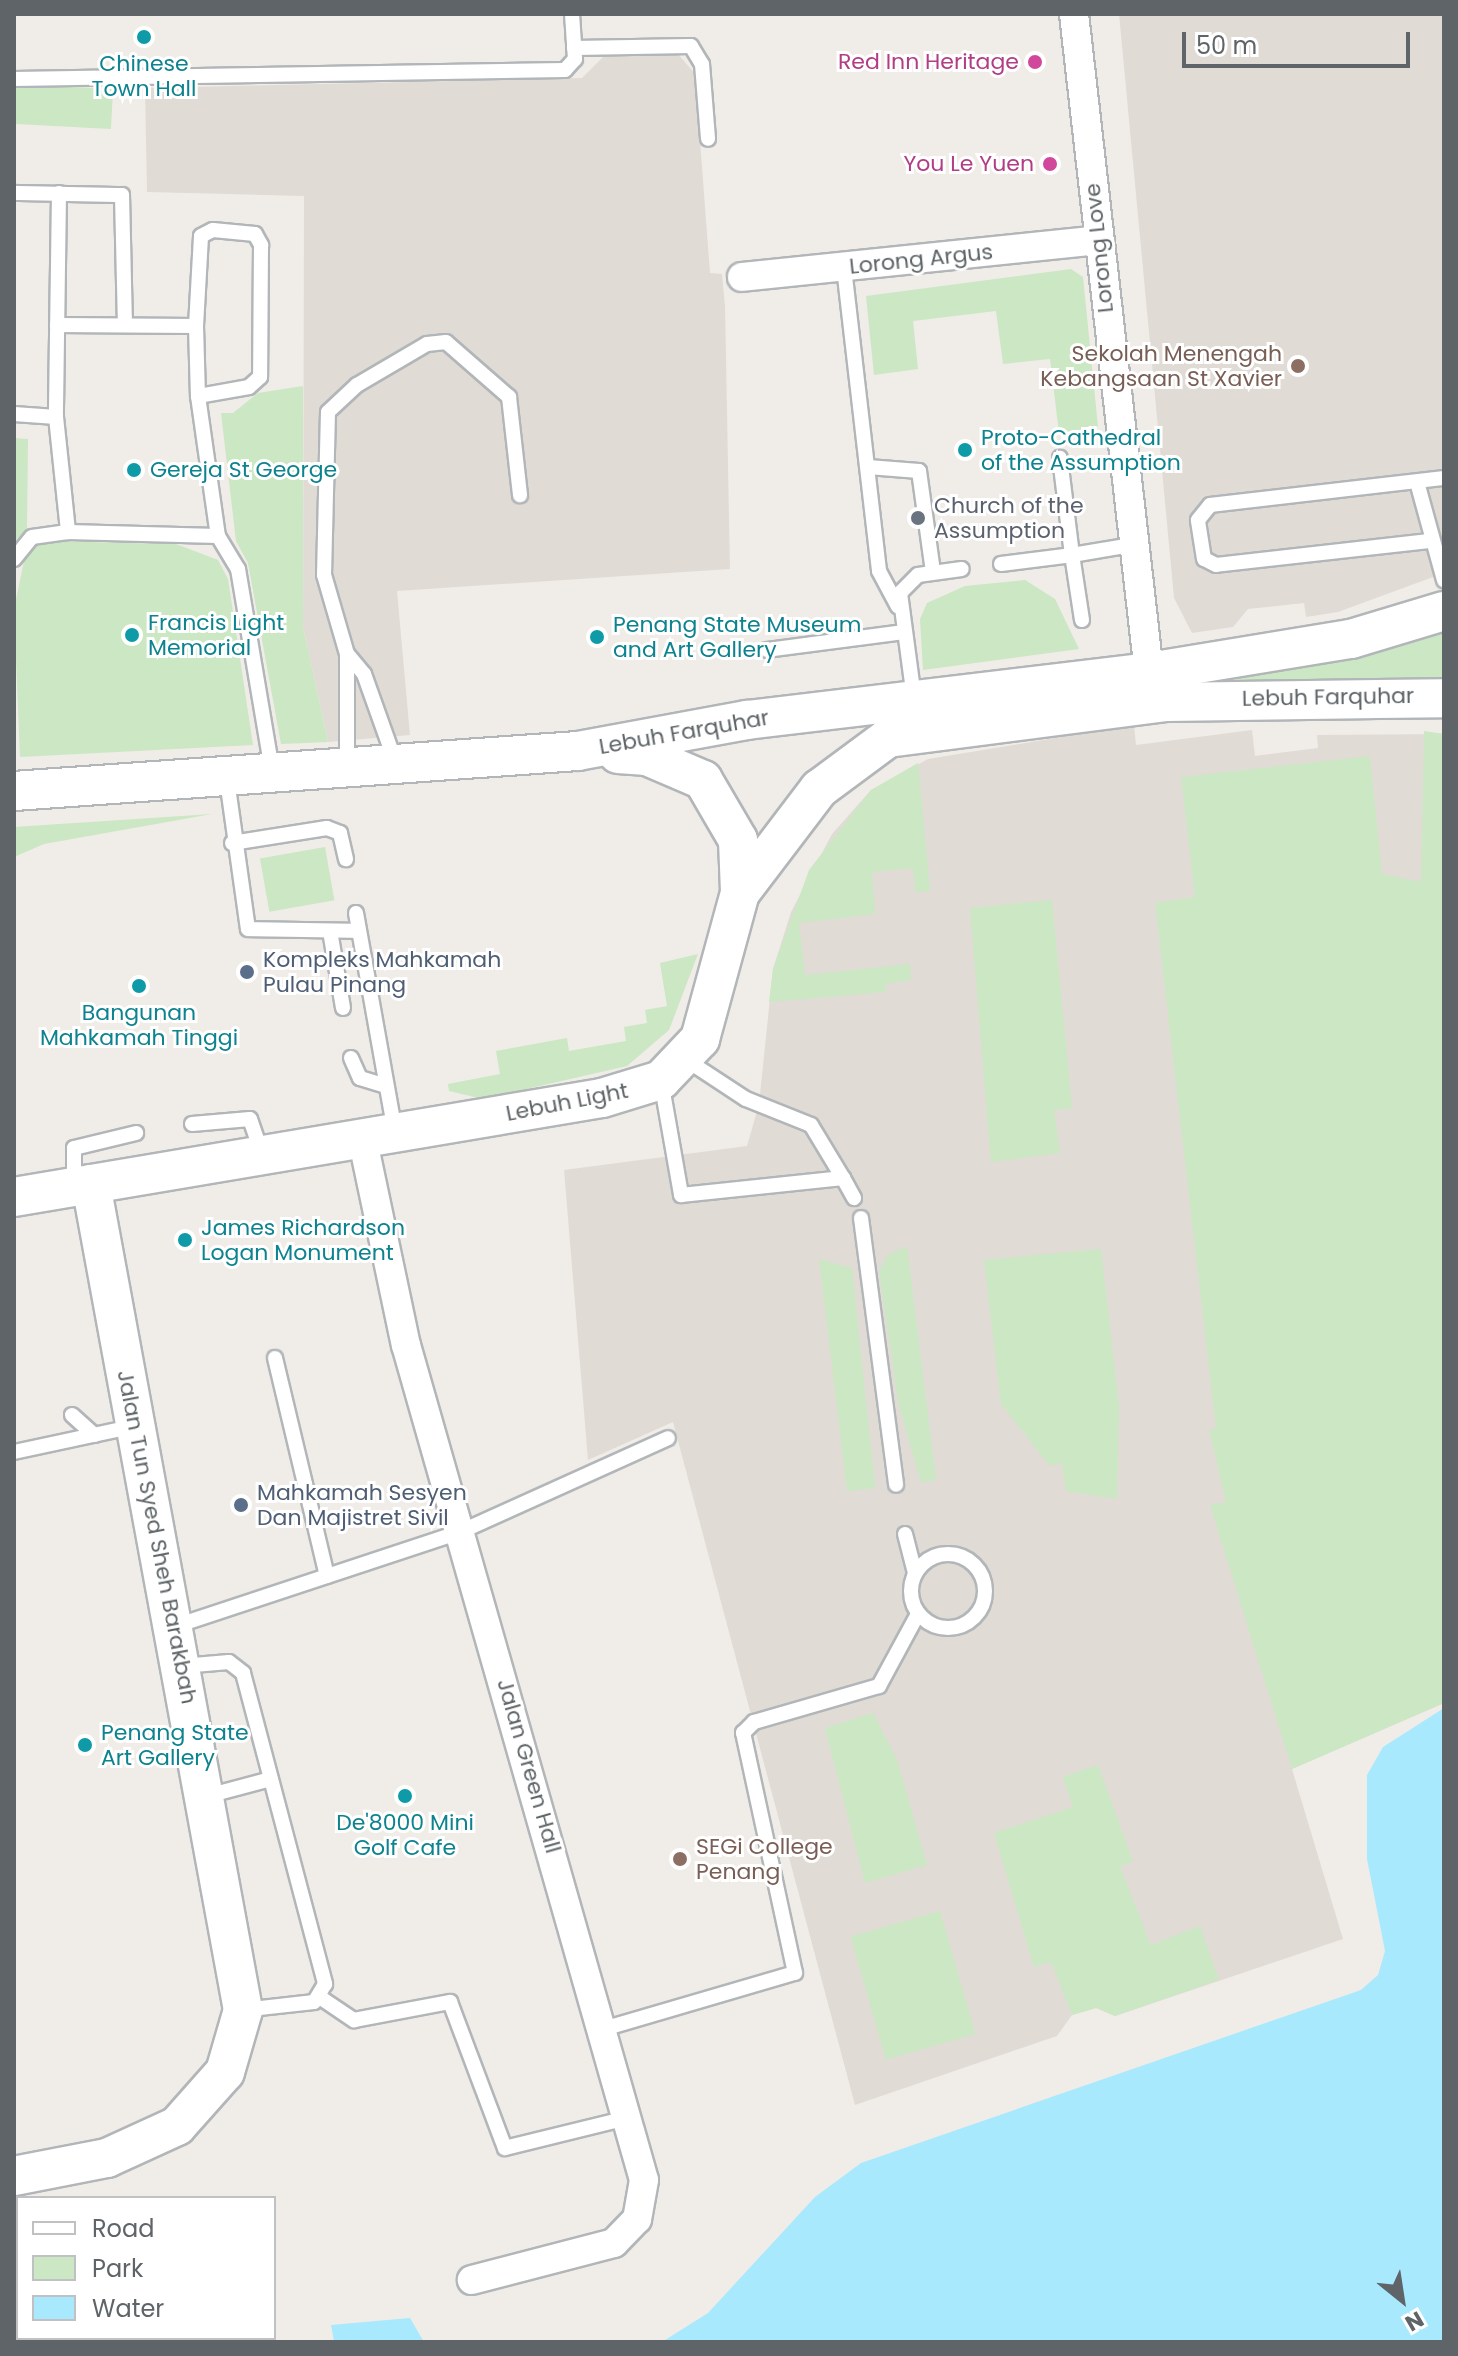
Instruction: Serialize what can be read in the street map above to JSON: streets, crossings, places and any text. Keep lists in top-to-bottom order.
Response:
{
  "streets": {
    "main road": ["Lebuh Farquhar", "Lebuh Light", "Jalan Tun Syed Sheh Barakbah"],
    "street": ["Lorong Love", "Lorong Argus", "Jalan Green Hall"]
  },
  "crossings": [
    ["Lorong Love", "Lorong Argus"],
    ["Lorong Love", "Lebuh Farquhar"],
    ["Lebuh Light", "Jalan Tun Syed Sheh Barakbah"],
    ["Lebuh Light", "Jalan Green Hall"]
  ],
  "places": [
    "Chinese Town Hall",
    "Red Inn Heritage",
    "You Le Yuen",
    "Sekolah Menengah Kebangsaan St Xavier",
    "Proto-Cathedral of the Assumption",
    "Gereja St George",
    "Church of the Assumption",
    "Francis Light Memorial",
    "Penang State Museum and Art Gallery",
    "Kompleks Mahkamah Pulau Pinang",
    "Bangunan Mahkamah Tinggi",
    "James Richardson Logan Monument",
    "Mahkamah Sesyen Dan Majistret Sivil",
    "Penang State Art Gallery",
    "De'8000 Mini Golf Cafe",
    "SEGi College Penang"
  ],
  "legend": ["Road", "Park", "Water"],
  "scale_bar": "50 m",
  "north": "bottom right"
}
